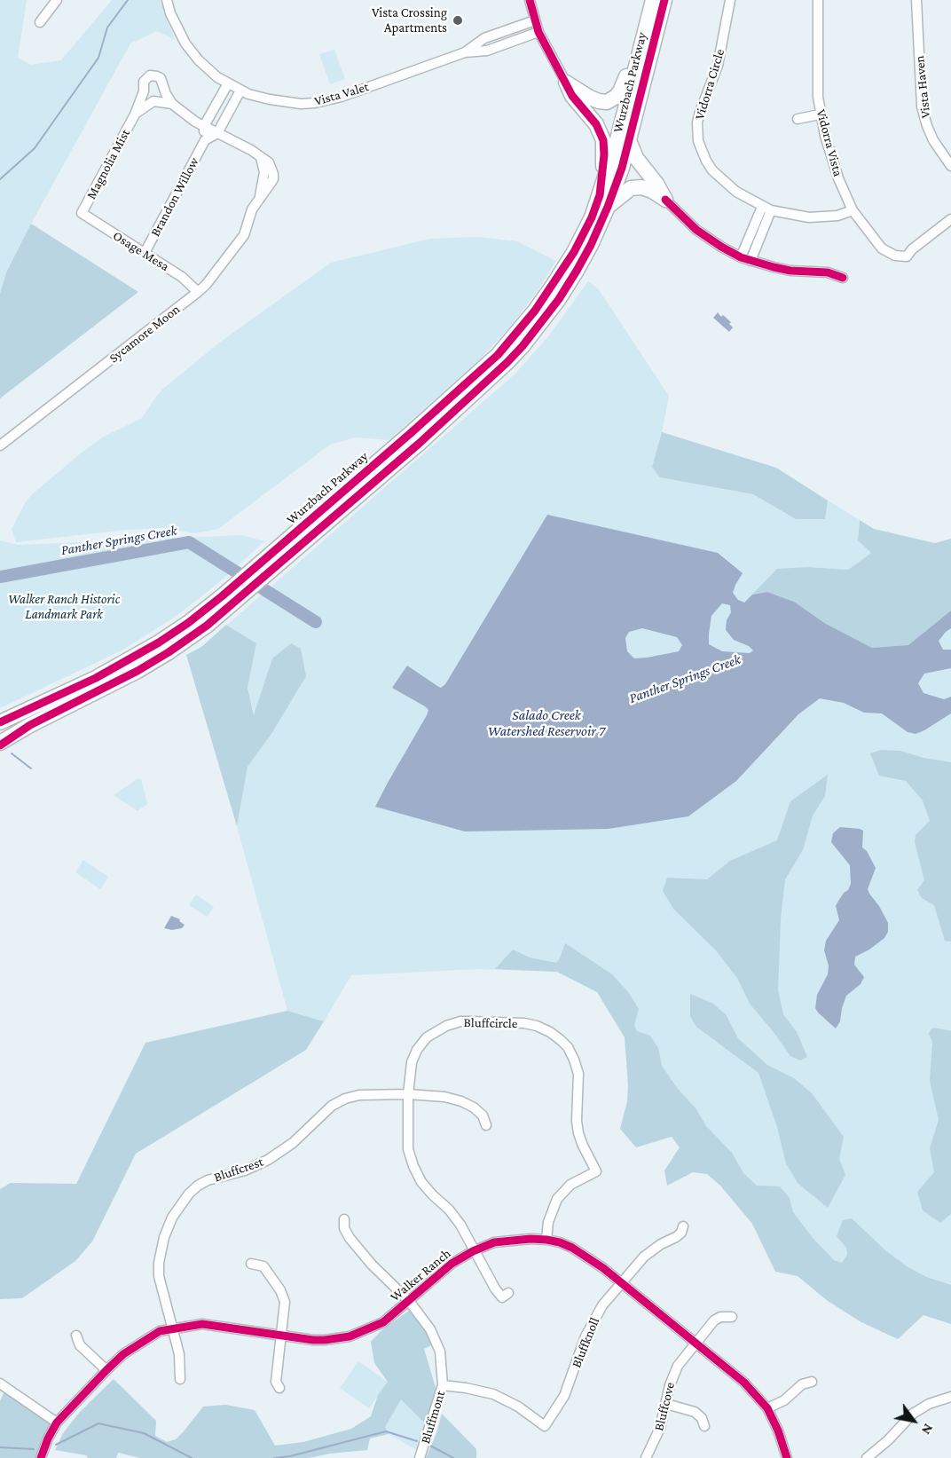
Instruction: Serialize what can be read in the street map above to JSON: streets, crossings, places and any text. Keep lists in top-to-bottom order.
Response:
{
  "streets": {
    "highway": ["Wurzbach Parkway"],
    "street": [
      "Vidorra Circle",
      "Vista Haven",
      "Vista Valet",
      "Vidorra Vista",
      "Magnolia Mist",
      "Brandon Willow",
      "Osage Mesa",
      "Sycamore Moon",
      "Bluffcircle",
      "Bluffcrest",
      "Walker Ranch",
      "Bluffknoll",
      "Bluffcove",
      "Bluffmont"
    ]
  },
  "crossings": [
    ["Vidorra Circle", "Vidorra Vista"],
    ["Magnolia Mist", "Osage Mesa"],
    ["Brandon Willow", "Osage Mesa"],
    ["Osage Mesa", "Sycamore Moon"],
    ["Bluffcircle", "Bluffcrest"],
    ["Bluffcircle", "Walker Ranch"],
    ["Bluffcrest", "Walker Ranch"],
    ["Walker Ranch", "Bluffknoll"],
    ["Walker Ranch", "Bluffcove"],
    ["Walker Ranch", "Bluffmont"],
    ["Bluffknoll", "Bluffmont"]
  ],
  "water": ["Panther Springs Creek", "Salado Creek Watershed Reservoir 7"],
  "parks": ["Walker Ranch Historic Landmark Park"],
  "places": ["Vista Crossing Apartments"],
  "north": "bottom right"
}
